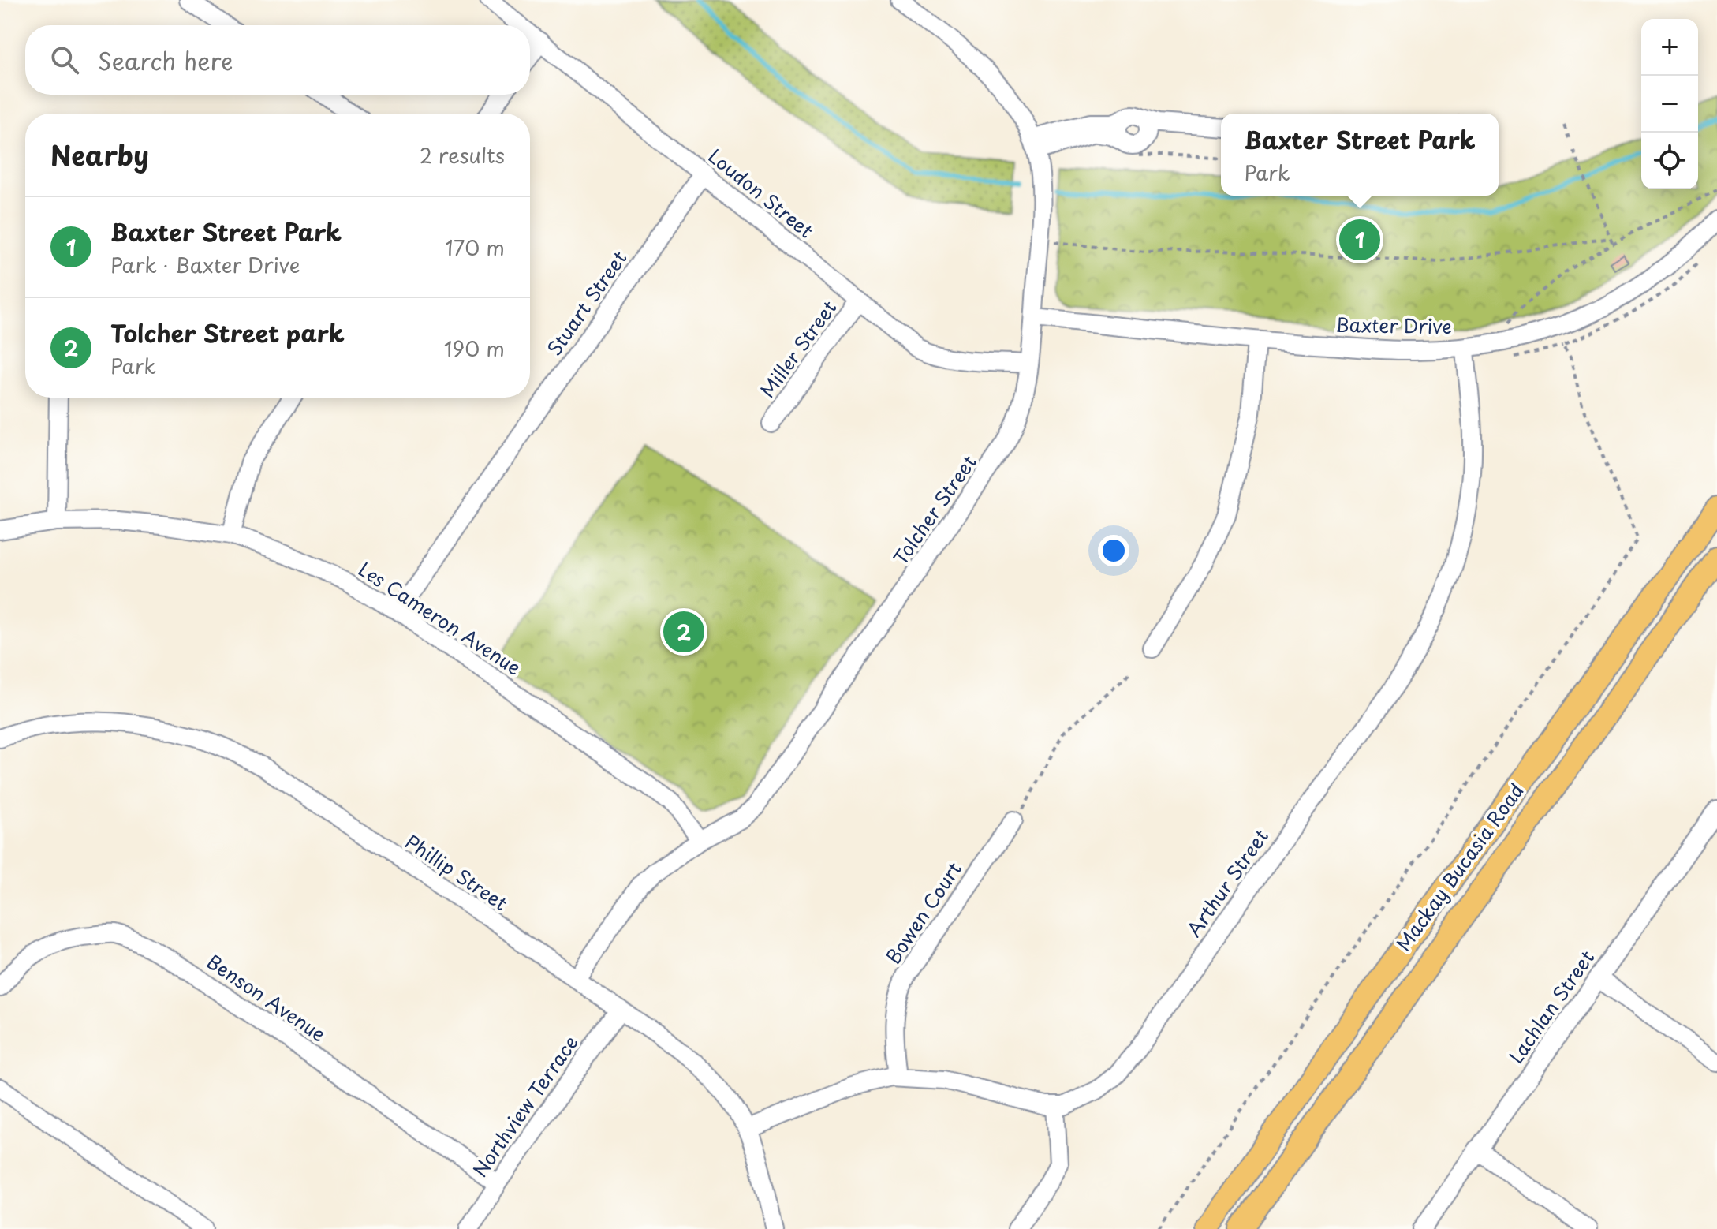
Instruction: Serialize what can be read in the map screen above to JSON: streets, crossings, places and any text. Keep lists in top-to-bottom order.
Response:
{
  "streets": {
    "main road": ["Mackay Bucasia Road"],
    "street": [
      "Loudon Street",
      "Stuart Street",
      "Baxter Drive",
      "Miller Street",
      "Tolcher Street",
      "Les Cameron Avenue",
      "Phillip Street",
      "Arthur Street",
      "Bowen Court",
      "Benson Avenue",
      "Lachlan Street",
      "Northview Terrace"
    ]
  },
  "crossings": [
    ["Loudon Street", "Stuart Street"],
    ["Loudon Street", "Miller Street"],
    ["Loudon Street", "Tolcher Street"],
    ["Stuart Street", "Les Cameron Avenue"],
    ["Baxter Drive", "Tolcher Street"],
    ["Baxter Drive", "Arthur Street"],
    ["Tolcher Street", "Les Cameron Avenue"],
    ["Tolcher Street", "Phillip Street"],
    ["Phillip Street", "Arthur Street"],
    ["Phillip Street", "Northview Terrace"],
    ["Arthur Street", "Bowen Court"],
    ["Benson Avenue", "Northview Terrace"]
  ],
  "page": {
    "map_buttons": ["+", "−"],
    "search": "Search here",
    "popup": ["Baxter Street Park", "Park"],
    "heading": ["Nearby", "2 results"],
    "list": [
      {
        "mark": "1",
        "name": "Baxter Street Park",
        "note": "Park · Baxter Drive",
        "value": "170 m"
      },
      {
        "mark": "2",
        "name": "Tolcher Street park",
        "note": "Park",
        "value": "190 m"
      }
    ],
    "pins": ["1", "2"]
  }
}
